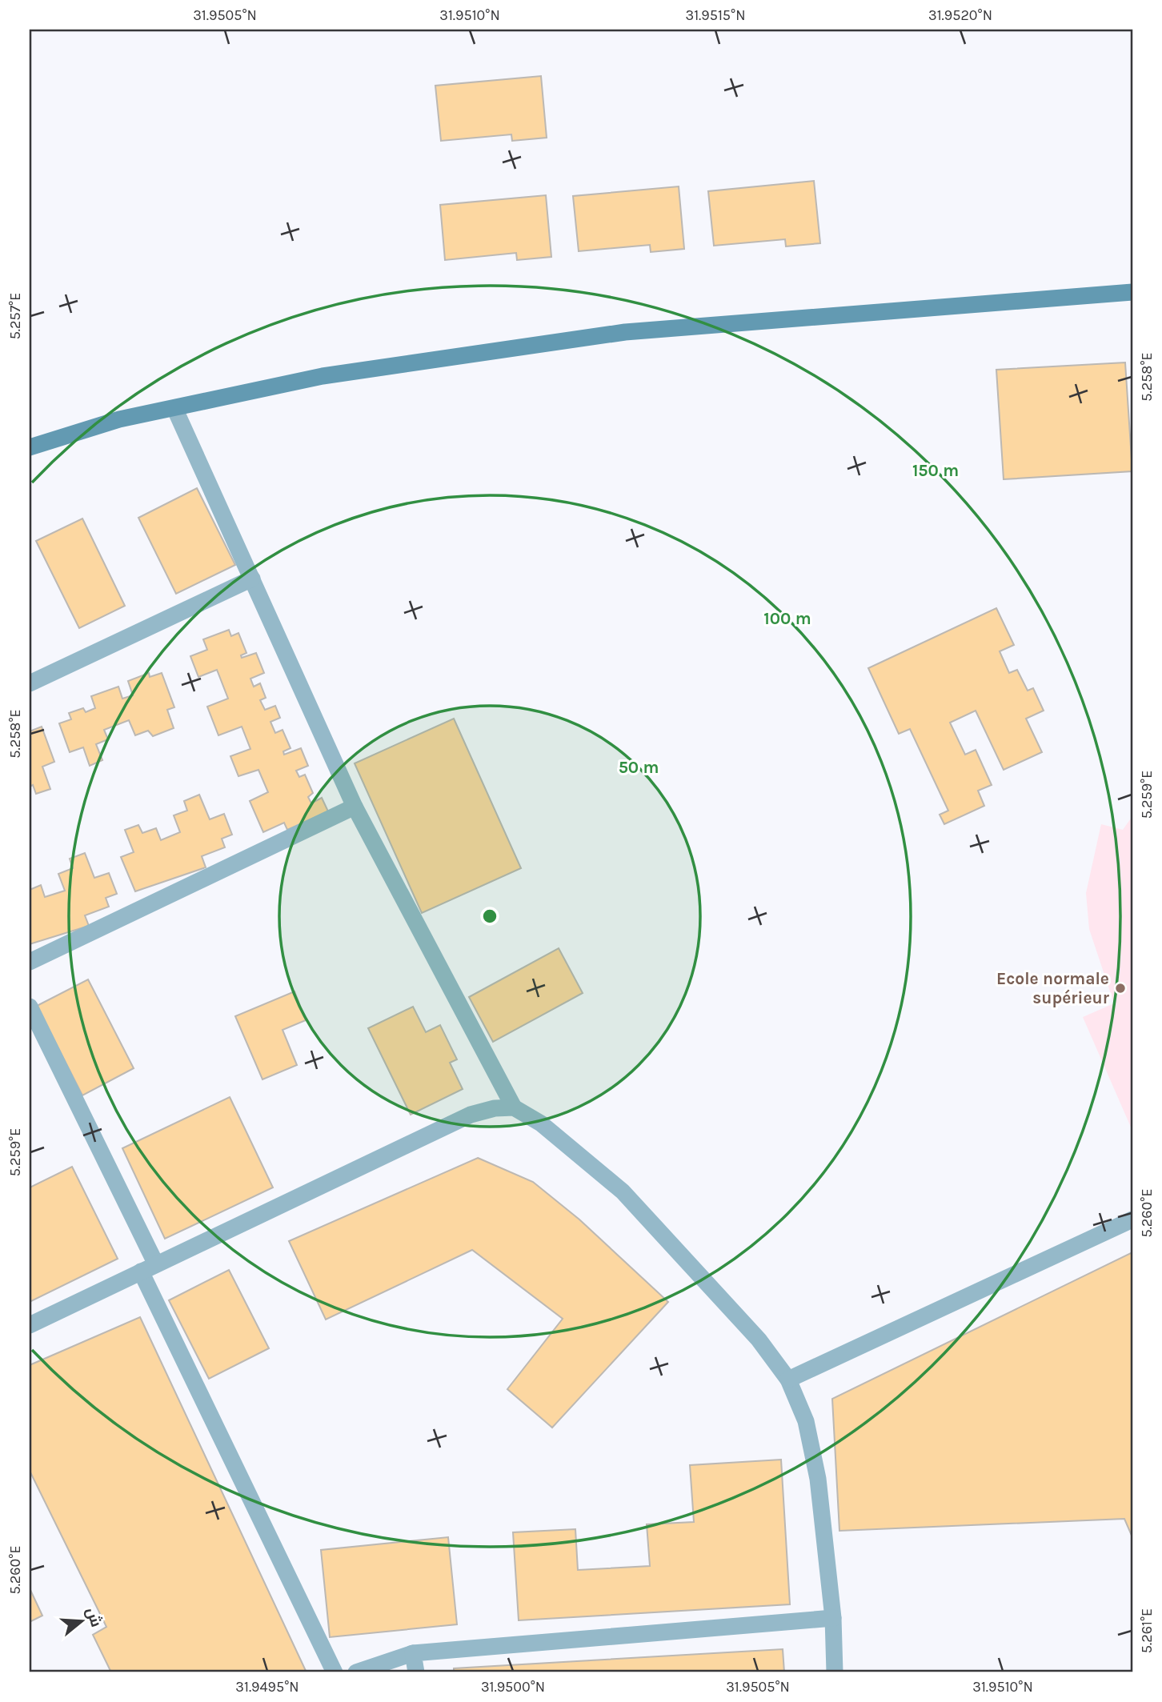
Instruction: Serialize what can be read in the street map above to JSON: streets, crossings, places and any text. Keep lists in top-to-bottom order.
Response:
{
  "places": ["Ecole normale supérieur"],
  "north": "right",
  "coordinates": [
    "31.9505°N",
    "31.9510°N",
    "31.9515°N",
    "31.9520°N",
    "5.257°E",
    "5.258°E",
    "5.259°E",
    "5.260°E",
    "5.261°E",
    "31.9495°N",
    "31.9500°N"
  ],
  "rings": ["150 m", "100 m", "50 m"]
}
